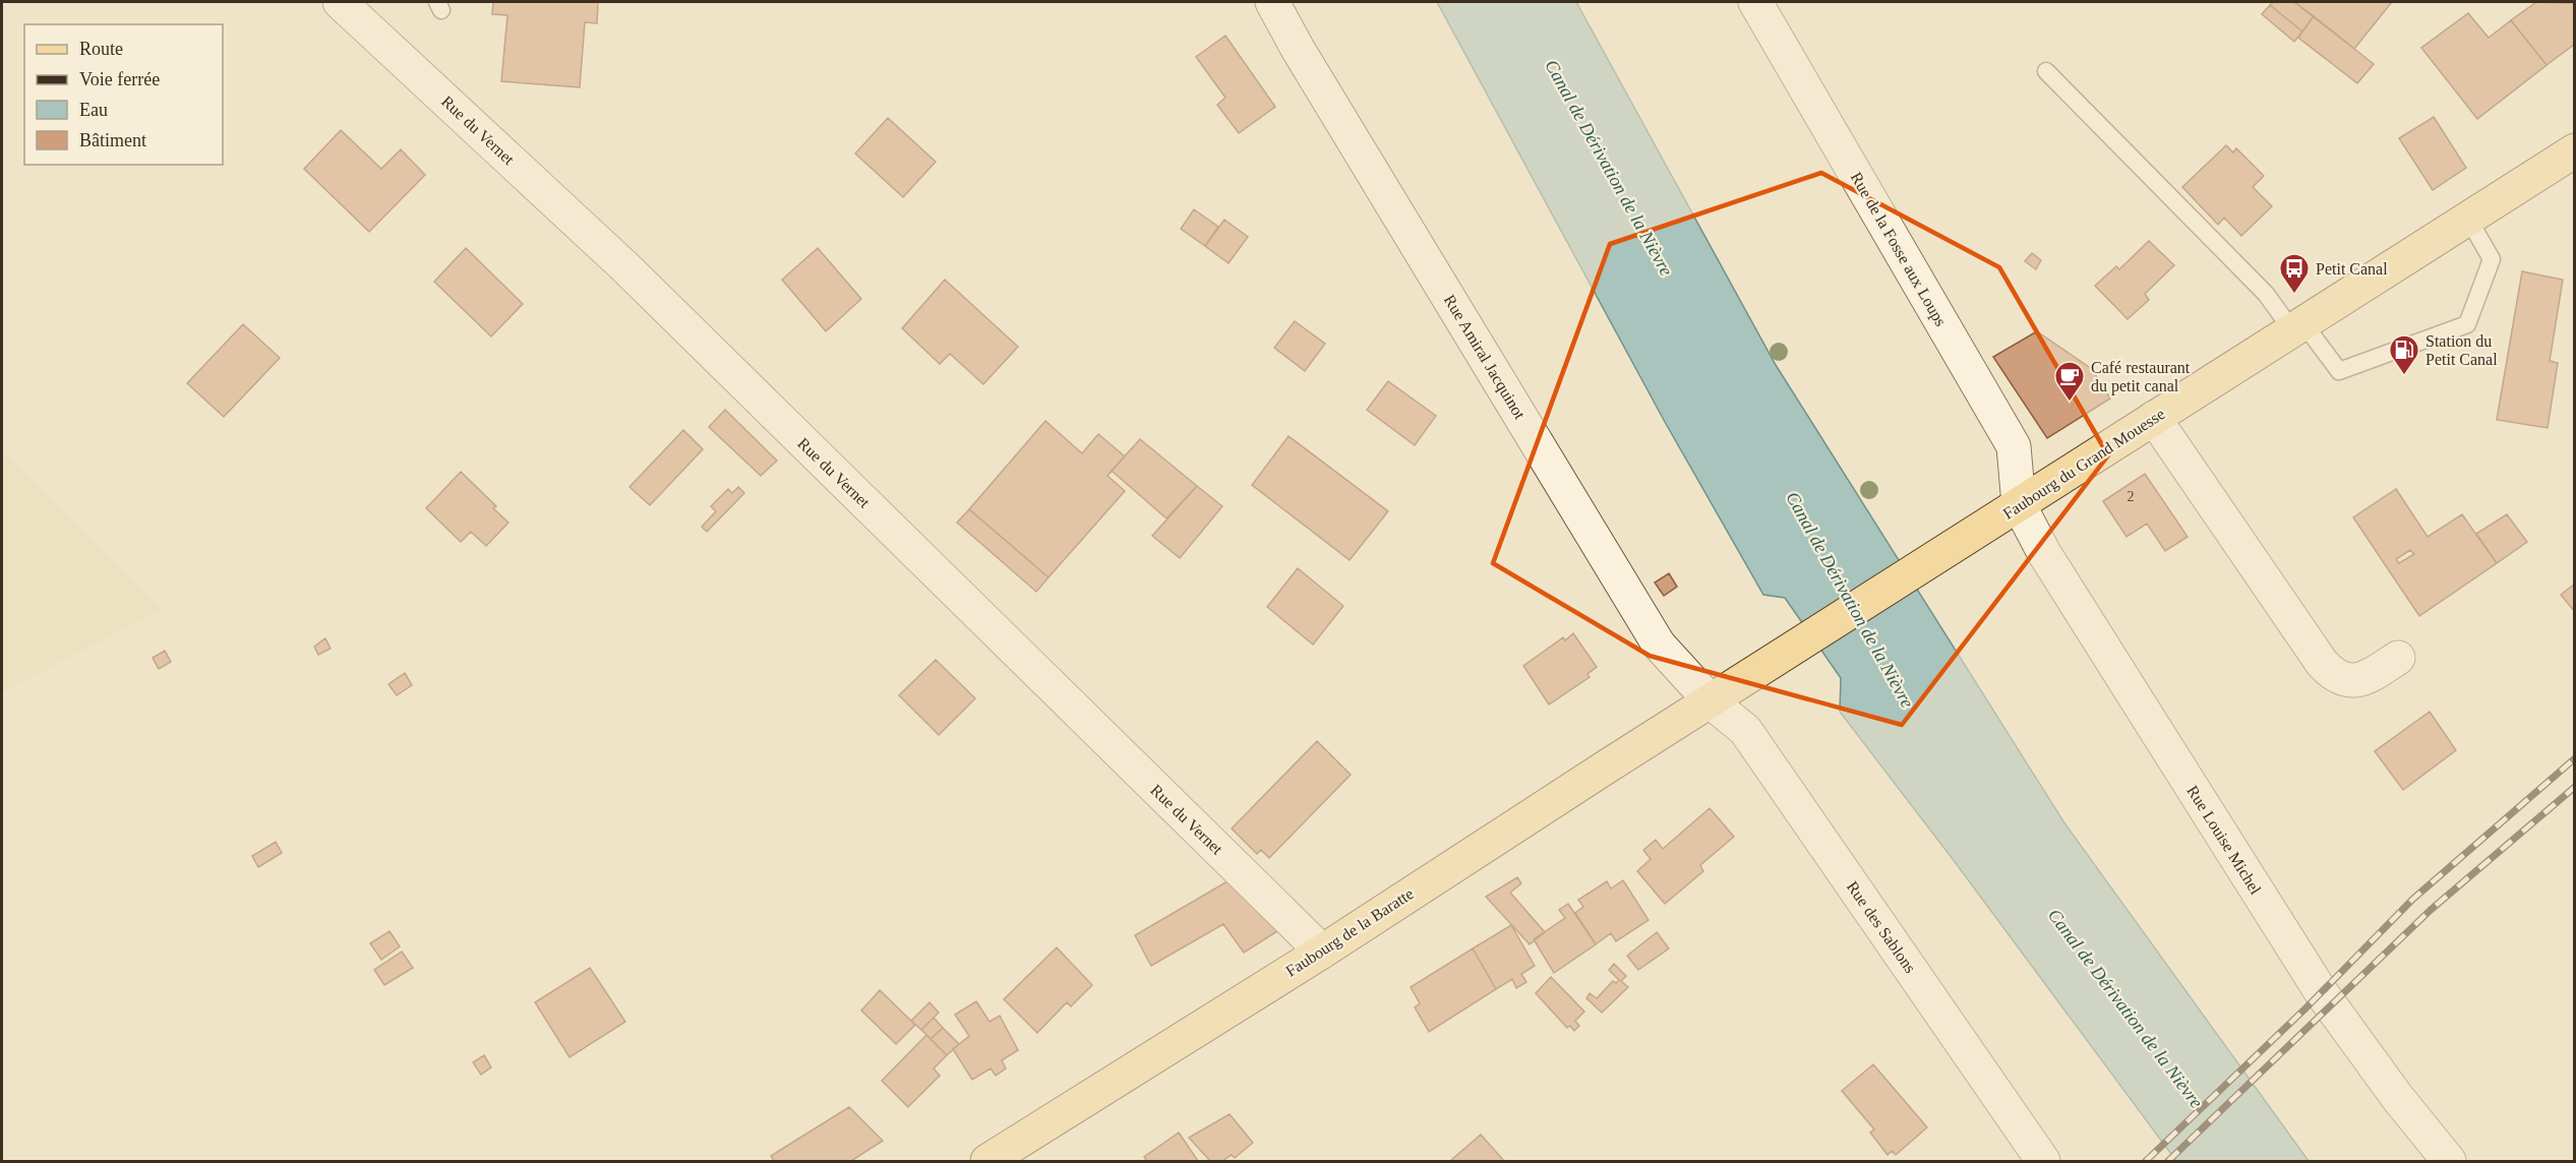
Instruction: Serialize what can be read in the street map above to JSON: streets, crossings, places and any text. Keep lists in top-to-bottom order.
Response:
{
  "streets": {
    "main road": ["Faubourg du Grand Mouesse", "Faubourg de la Baratte"],
    "street": [
      "Rue du Vernet",
      "Rue de la Fosse aux Loups",
      "Rue Amiral Jacquinot",
      "Rue Louise Michel",
      "Rue des Sablons"
    ]
  },
  "crossings": [
    ["Rue du Vernet", "Faubourg de la Baratte"],
    ["Rue de la Fosse aux Loups", "Faubourg du Grand Mouesse"],
    ["Rue de la Fosse aux Loups", "Rue Louise Michel"],
    ["Rue Amiral Jacquinot", "Faubourg du Grand Mouesse"],
    ["Rue Amiral Jacquinot", "Rue des Sablons"],
    ["Rue Amiral Jacquinot", "Faubourg de la Baratte"],
    ["Faubourg du Grand Mouesse", "Rue Louise Michel"],
    ["Faubourg du Grand Mouesse", "Rue des Sablons"],
    ["Faubourg du Grand Mouesse", "Faubourg de la Baratte"],
    ["Rue des Sablons", "Faubourg de la Baratte"]
  ],
  "water": ["Canal de Dérivation de la Nièvre"],
  "places": {
    "bus stop": ["Petit Canal"],
    "fuel station": ["Station du Petit Canal"],
    "cafe": ["Café restaurant du petit canal"]
  },
  "house_numbers": ["2"],
  "legend": [
    "Route",
    "Voie ferrée",
    "Eau",
    "Bâtiment"
  ]
}
